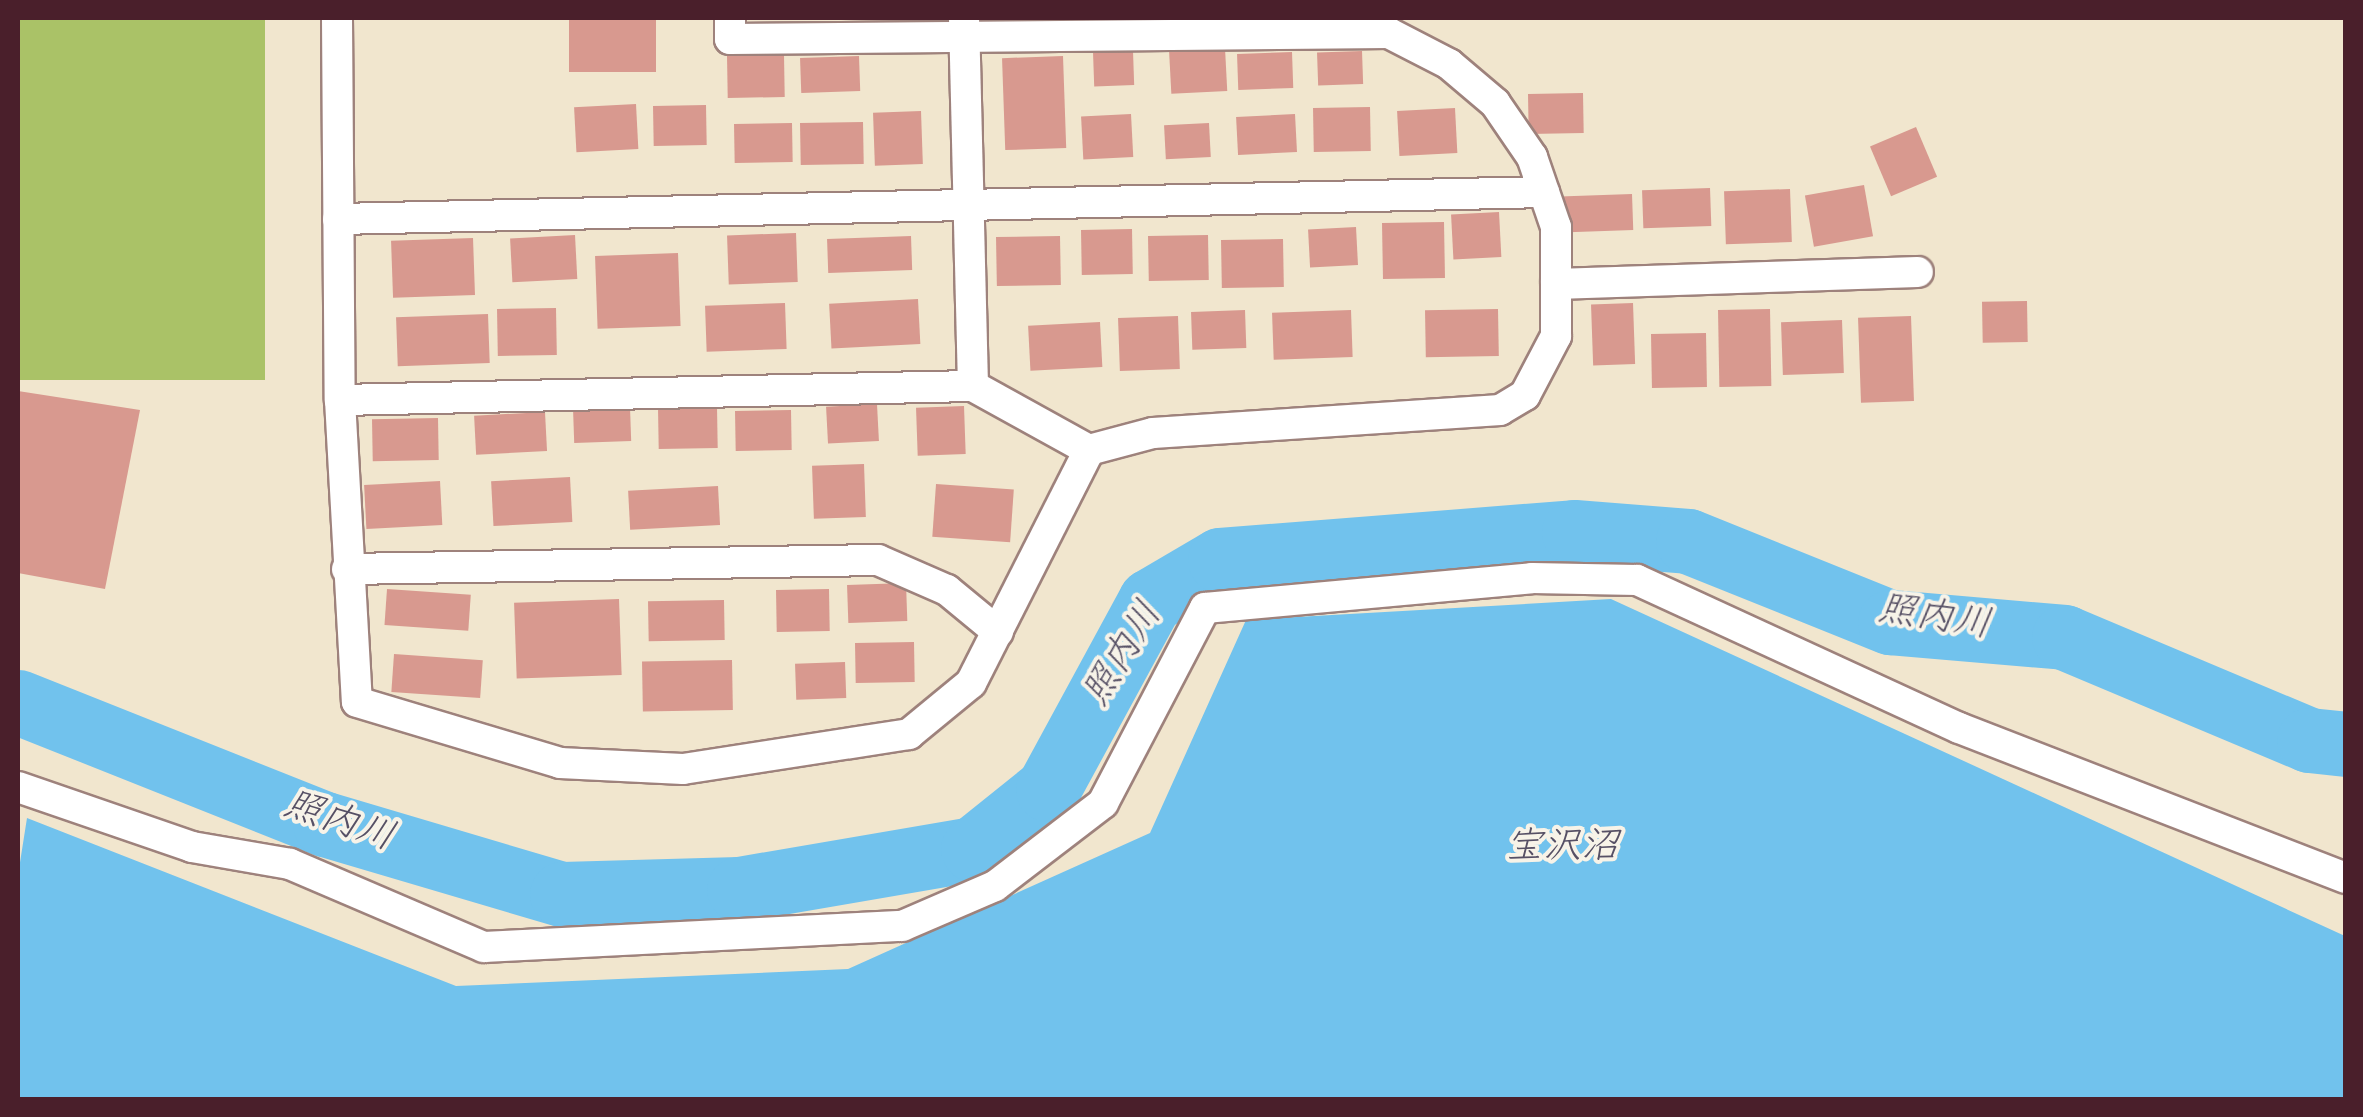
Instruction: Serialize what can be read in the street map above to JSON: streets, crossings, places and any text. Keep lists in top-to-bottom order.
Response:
{
  "water": ["照内川", "宝沢沼"]
}
